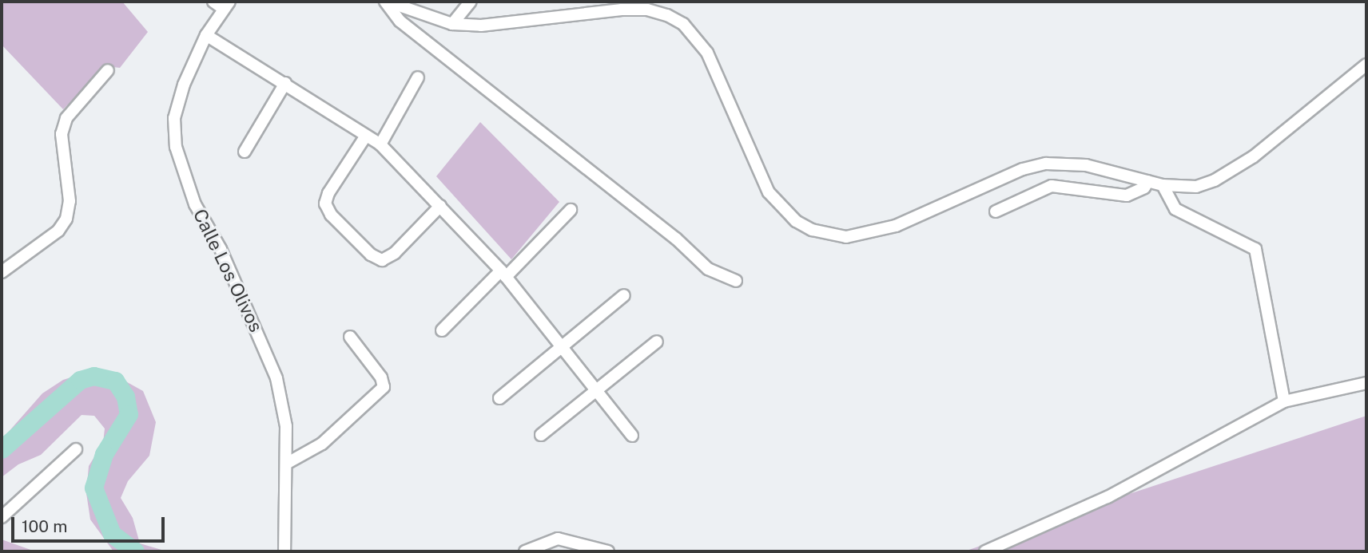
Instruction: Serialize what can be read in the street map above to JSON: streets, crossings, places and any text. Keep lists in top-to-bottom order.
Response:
{
  "streets": {
    "street": ["Calle Los Olivos"]
  },
  "scale_bar": "100 m"
}
